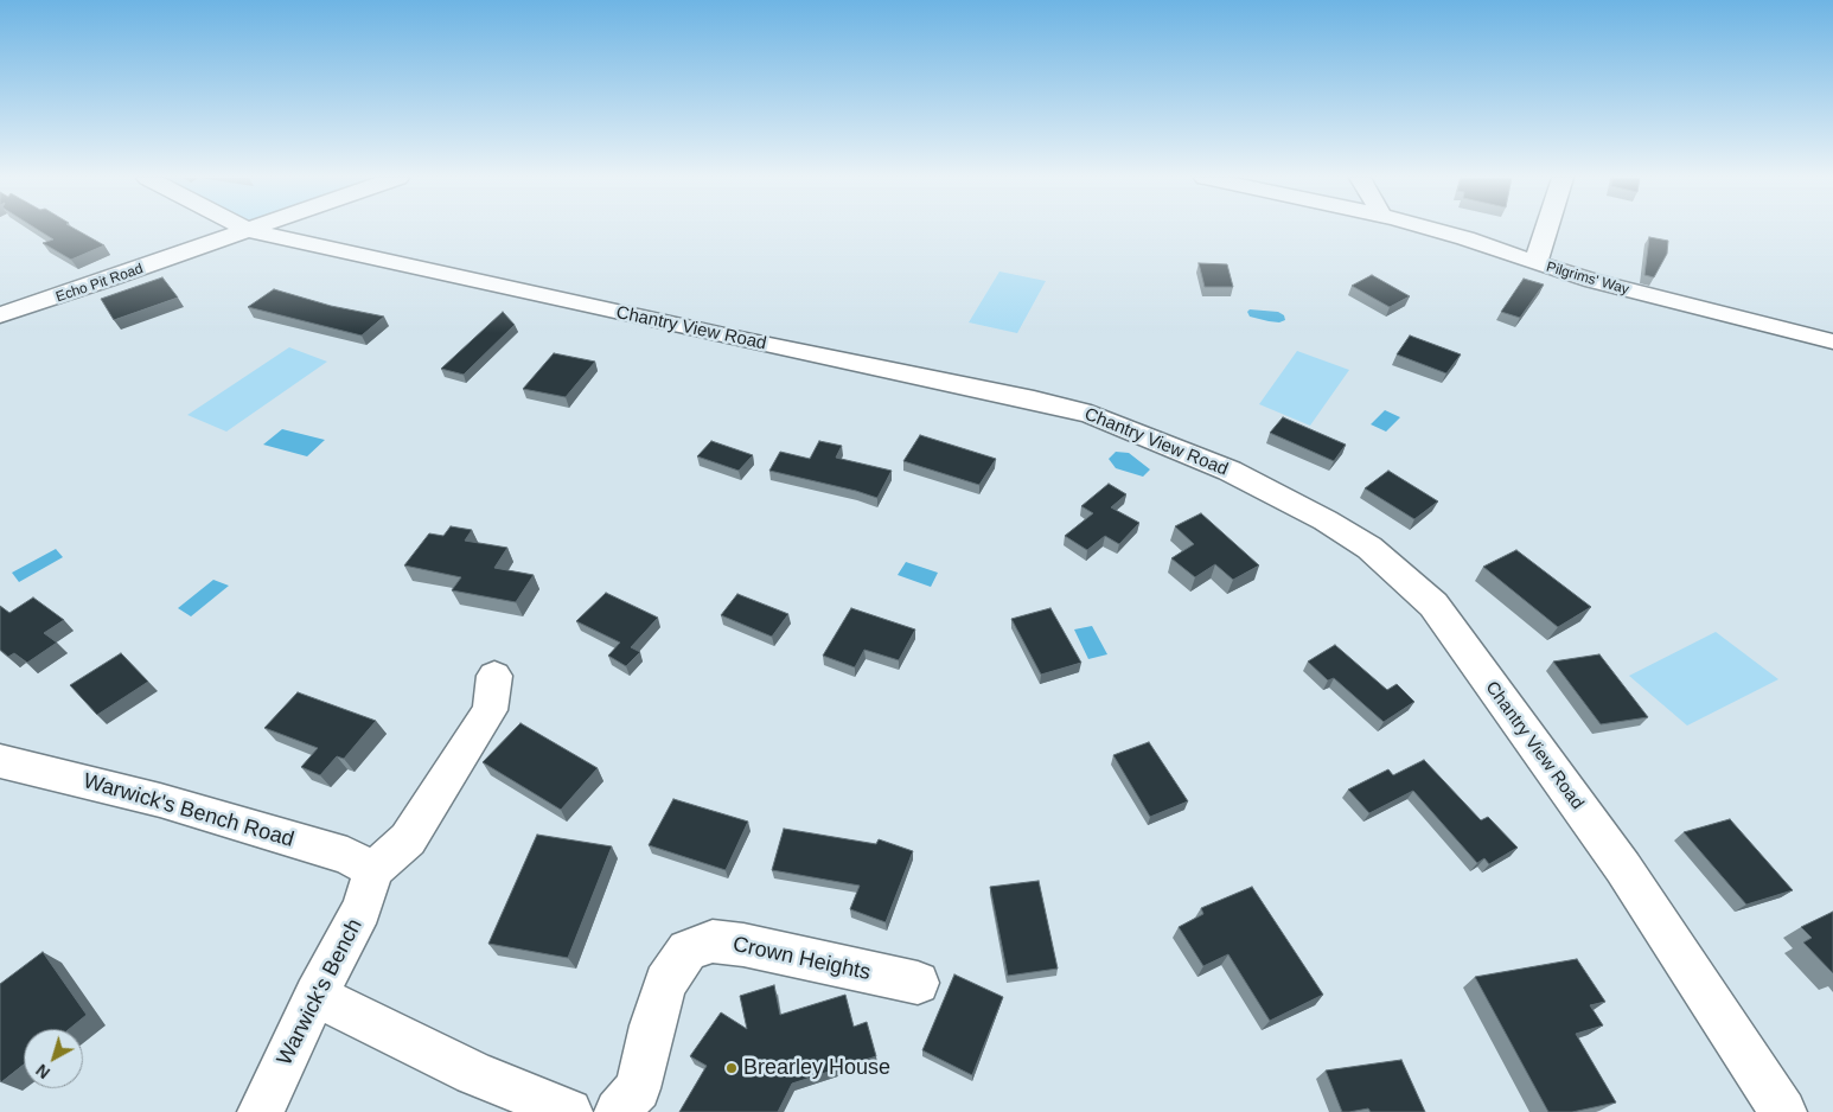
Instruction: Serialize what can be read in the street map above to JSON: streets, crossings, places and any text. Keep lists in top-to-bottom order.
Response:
{
  "streets": {
    "street": [
      "Pilgrims' Way",
      "Echo Pit Road",
      "Chantry View Road",
      "Warwick's Bench Road",
      "Crown Heights",
      "Warwick's Bench"
    ]
  },
  "crossings": [
    ["Echo Pit Road", "Chantry View Road"],
    ["Warwick's Bench Road", "Warwick's Bench"]
  ],
  "places": ["Brearley House"],
  "north": "bottom left"
}
